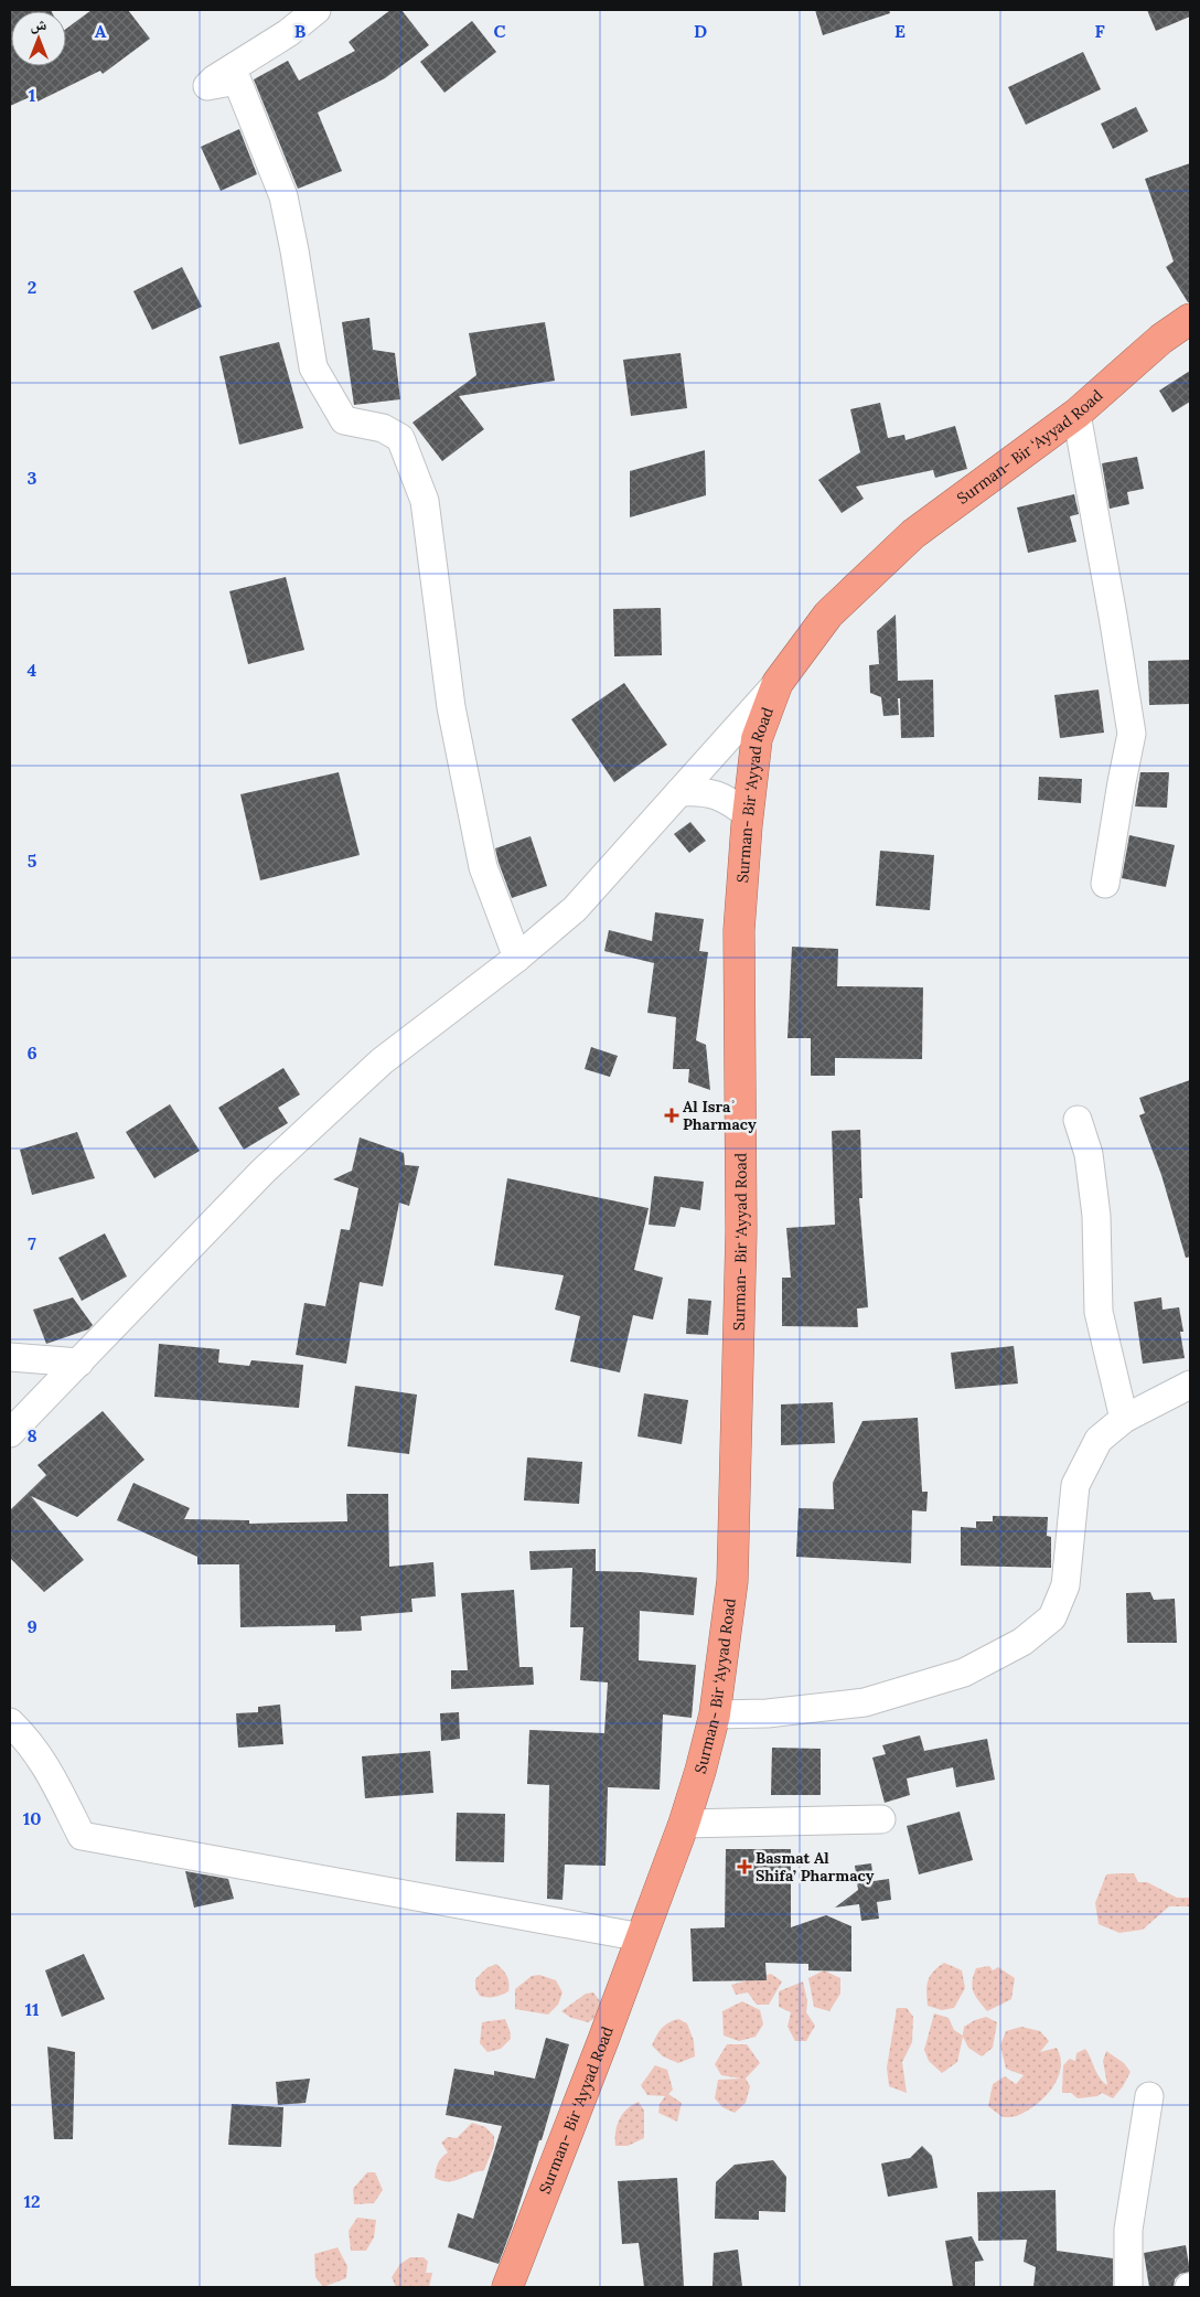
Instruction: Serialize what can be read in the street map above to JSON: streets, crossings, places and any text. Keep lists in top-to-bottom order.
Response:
{
  "streets": {
    "highway": ["Surman- Bir ‘Ayyad Road"]
  },
  "places": {
    "health": ["Al Israʾ Pharmacy", "Basmat Al Shifa’ Pharmacy"]
  },
  "north": "top",
  "grid": {
    "columns": [
      "A",
      "B",
      "C",
      "D",
      "E",
      "F"
    ],
    "rows": [
      "1",
      "2",
      "3",
      "4",
      "5",
      "6",
      "7",
      "8",
      "9",
      "10",
      "11",
      "12"
    ]
  }
}
